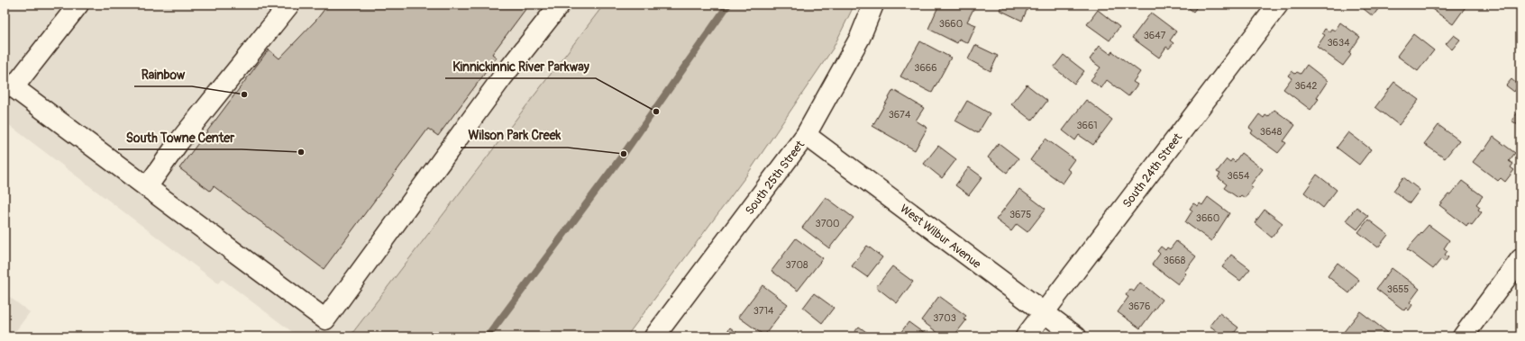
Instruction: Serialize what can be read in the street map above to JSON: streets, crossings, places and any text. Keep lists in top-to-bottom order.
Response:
{
  "streets": {
    "street": ["South 24th Street", "South 25th Street", "West Wilbur Avenue"]
  },
  "crossings": [
    ["South 24th Street", "West Wilbur Avenue"],
    ["South 25th Street", "West Wilbur Avenue"]
  ],
  "places": [
    "Rainbow",
    "Kinnickinnic River Parkway",
    "South Towne Center",
    "Wilson Park Creek"
  ],
  "house_numbers": [
    "3660",
    "3647",
    "3634",
    "3666",
    "3642",
    "3674",
    "3661",
    "3648",
    "3654",
    "3675",
    "3660",
    "3700",
    "3668",
    "3708",
    "3655",
    "3676",
    "3714",
    "3703"
  ]
}
